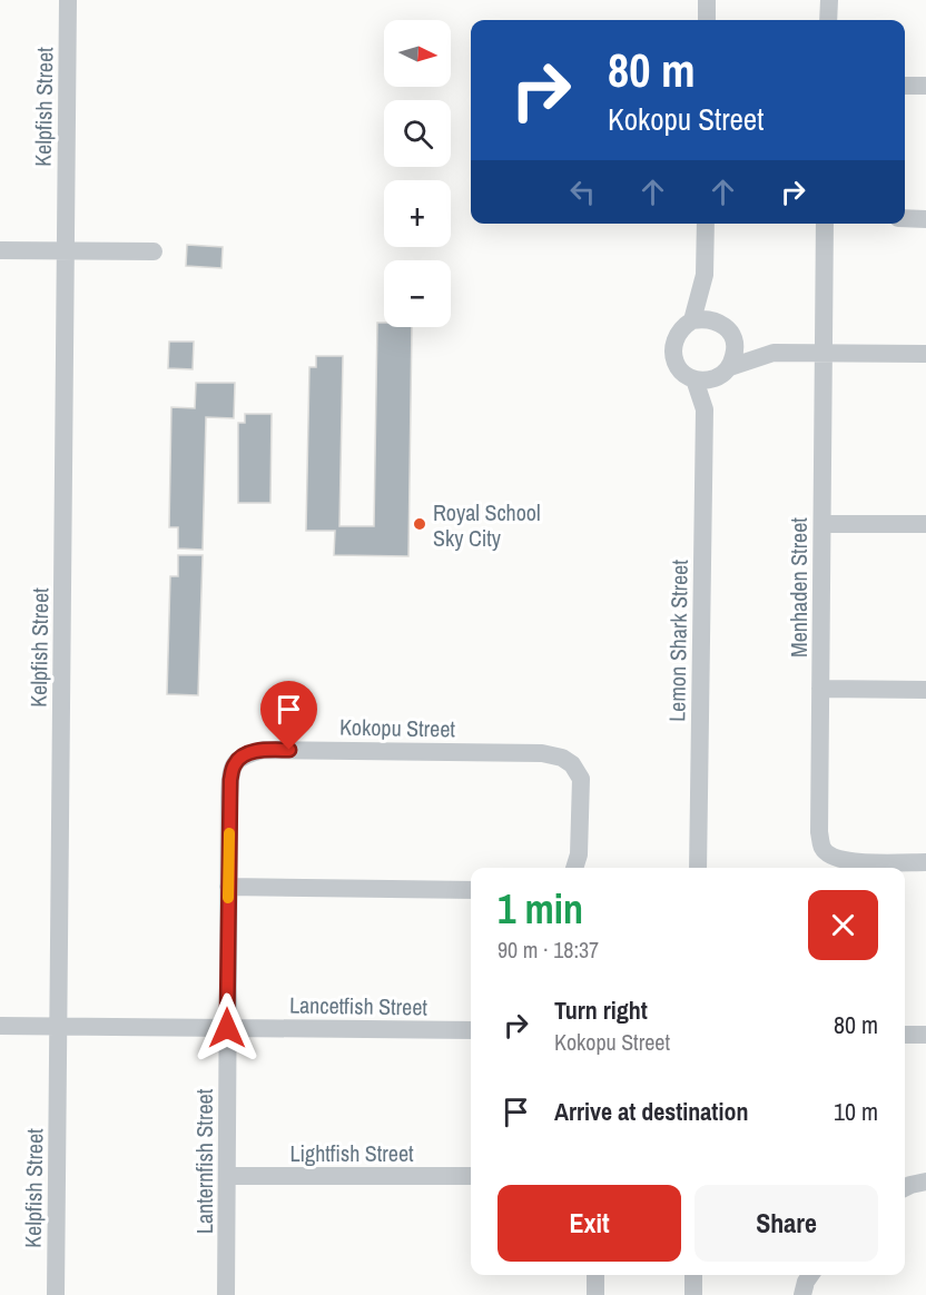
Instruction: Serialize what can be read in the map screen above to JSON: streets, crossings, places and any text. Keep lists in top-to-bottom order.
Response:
{
  "streets": {
    "street": [
      "Kelpfish Street",
      "Menhaden Street",
      "Lemon Shark Street",
      "Kokopu Street",
      "Lancetfish Street",
      "Lightfish Street",
      "Lanternfish Street"
    ]
  },
  "crossings": [
    ["Kelpfish Street", "Lancetfish Street"],
    ["Kokopu Street", "Lancetfish Street"],
    ["Kokopu Street", "Lanternfish Street"],
    ["Lancetfish Street", "Lanternfish Street"],
    ["Lightfish Street", "Lanternfish Street"]
  ],
  "places": ["Royal School Sky City"],
  "north": "right",
  "page": {
    "map_buttons": ["+", "−"],
    "turn": ["80 m", "Kokopu Street"],
    "heading": ["1 min", "90 m · 18:37"],
    "list": [
      {
        "name": "Turn right",
        "note": "Kokopu Street",
        "value": "80 m"
      },
      {
        "name": "Arrive at destination",
        "value": "10 m"
      }
    ],
    "buttons": ["Exit", "Share"]
  }
}
